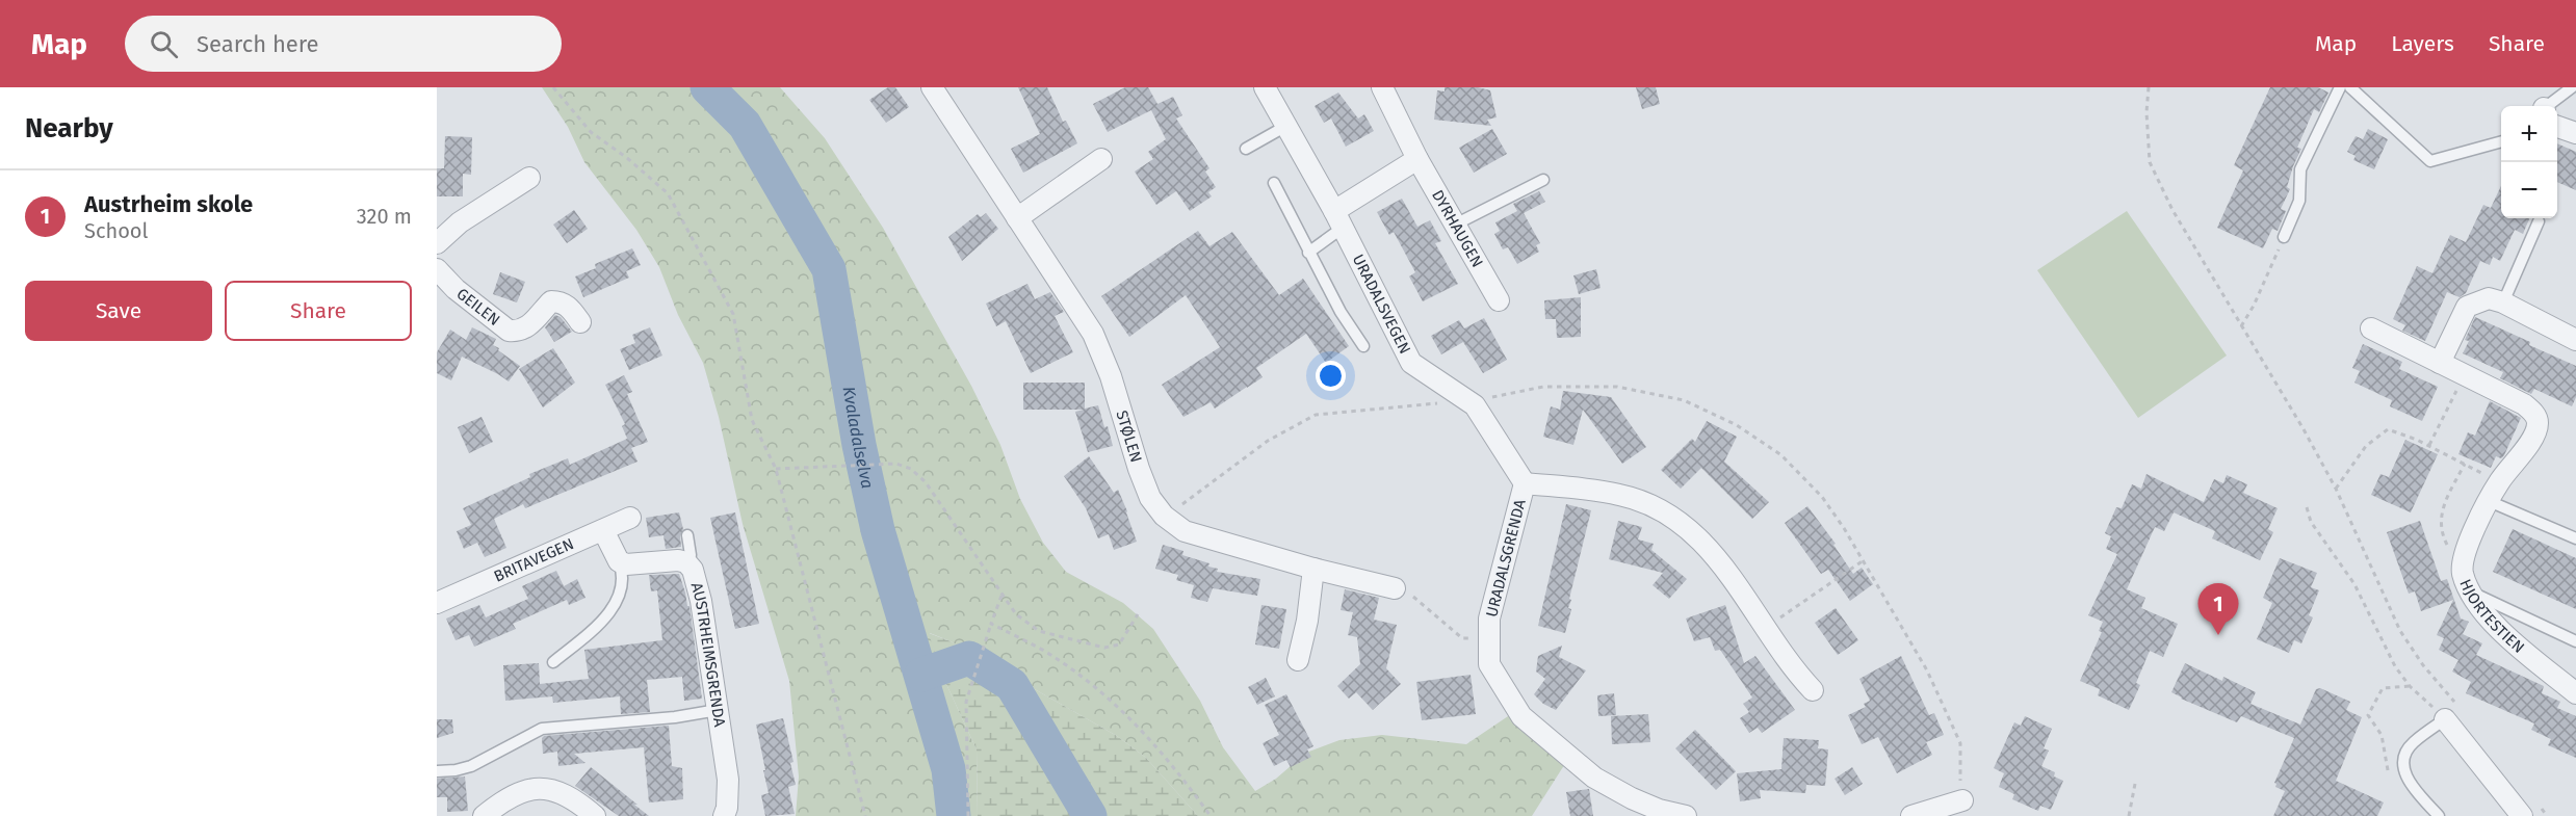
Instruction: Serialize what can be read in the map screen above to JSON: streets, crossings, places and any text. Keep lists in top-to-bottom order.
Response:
{
  "streets": {
    "street": [
      "DYRHAUGEN",
      "URADALSVEGEN",
      "GEILEN",
      "STØLEN",
      "URADALSGRENDA",
      "BRITAVEGEN",
      "HJORTESTIEN",
      "AUSTRHEIMSGRENDA"
    ]
  },
  "crossings": [
    ["URADALSVEGEN", "URADALSGRENDA"]
  ],
  "water": ["Kvaladalselva"],
  "page": {
    "header": "Map",
    "search": "Search here",
    "nav": ["Map", "Layers", "Share"],
    "heading": "Nearby",
    "map_buttons": ["+", "−"],
    "list": [
      {
        "mark": "1",
        "name": "Austrheim skole",
        "note": "School",
        "value": "320 m"
      }
    ],
    "buttons": ["Save", "Share"],
    "pins": "1"
  }
}
